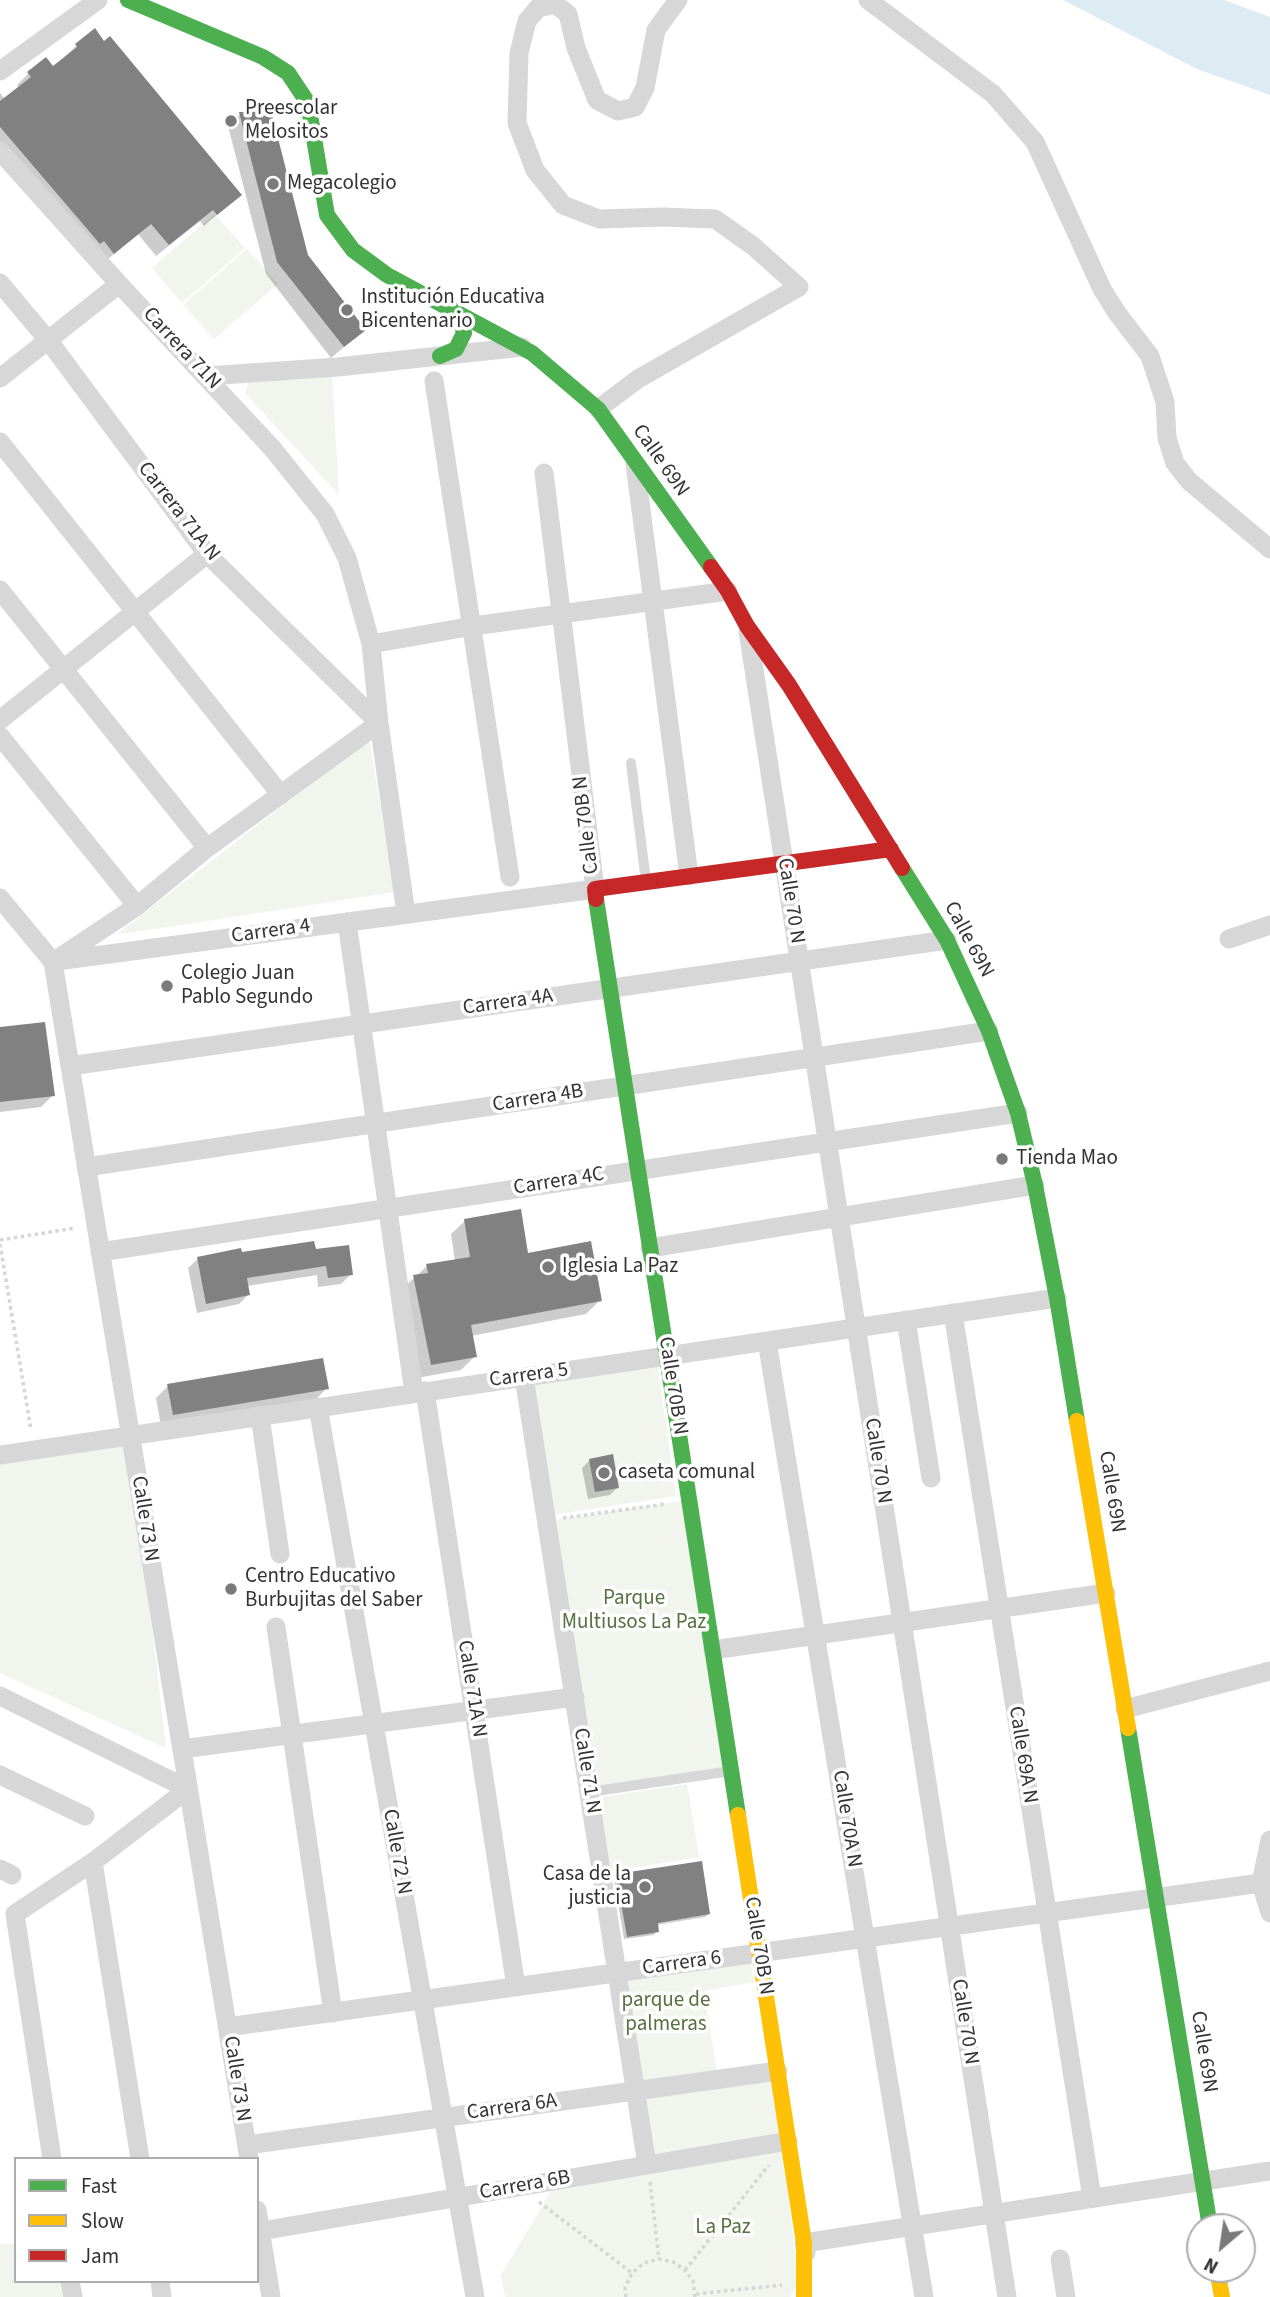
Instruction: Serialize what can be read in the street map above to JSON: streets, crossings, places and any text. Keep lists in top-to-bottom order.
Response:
{
  "streets": {
    "street": [
      "Carrera 71N",
      "Calle 69N",
      "Carrera 71A N",
      "Calle 70B N",
      "Calle 70 N",
      "Carrera 4",
      "Carrera 4A",
      "Carrera 4B",
      "Carrera 4C",
      "Carrera 5",
      "Calle 73 N",
      "Calle 71A N",
      "Calle 69A N",
      "Calle 71 N",
      "Calle 70A N",
      "Calle 72 N",
      "Carrera 6",
      "Carrera 6A",
      "Carrera 6B"
    ]
  },
  "crossings": [
    ["Calle 69N", "Calle 70 N"],
    ["Calle 69N", "Carrera 4"],
    ["Calle 69N", "Carrera 4A"],
    ["Calle 69N", "Carrera 4B"],
    ["Calle 69N", "Carrera 4C"],
    ["Calle 69N", "Carrera 5"],
    ["Calle 69N", "Carrera 6"],
    ["Calle 70B N", "Carrera 4"],
    ["Calle 70B N", "Carrera 4A"],
    ["Calle 70B N", "Carrera 4B"],
    ["Calle 70B N", "Carrera 4C"],
    ["Calle 70B N", "Carrera 5"],
    ["Calle 70B N", "Carrera 6"],
    ["Calle 70B N", "Carrera 6A"],
    ["Calle 70B N", "Carrera 6B"],
    ["Calle 70 N", "Carrera 4"],
    ["Calle 70 N", "Carrera 4A"],
    ["Calle 70 N", "Carrera 4B"],
    ["Calle 70 N", "Carrera 4C"],
    ["Calle 70 N", "Carrera 5"],
    ["Calle 70 N", "Carrera 6"],
    ["Carrera 4", "Calle 73 N"],
    ["Carrera 4", "Calle 71A N"],
    ["Carrera 4A", "Calle 73 N"],
    ["Carrera 4A", "Calle 71A N"],
    ["Carrera 4B", "Calle 73 N"],
    ["Carrera 4B", "Calle 71A N"],
    ["Carrera 4C", "Calle 73 N"],
    ["Carrera 4C", "Calle 71A N"],
    ["Carrera 5", "Calle 73 N"],
    ["Carrera 5", "Calle 71A N"],
    ["Carrera 5", "Calle 69A N"],
    ["Carrera 5", "Calle 71 N"],
    ["Carrera 5", "Calle 70A N"],
    ["Carrera 5", "Calle 72 N"],
    ["Calle 73 N", "Carrera 6"],
    ["Calle 73 N", "Carrera 6A"],
    ["Calle 71A N", "Carrera 6"],
    ["Calle 69A N", "Carrera 6"],
    ["Calle 71 N", "Carrera 6"],
    ["Calle 71 N", "Carrera 6A"],
    ["Calle 71 N", "Carrera 6B"],
    ["Calle 70A N", "Carrera 6"],
    ["Calle 72 N", "Carrera 6"],
    ["Calle 72 N", "Carrera 6A"],
    ["Calle 72 N", "Carrera 6B"]
  ],
  "parks": ["Parque Multiusos La Paz", "parque de palmeras", "La Paz"],
  "places": [
    "Preescolar Melositos",
    "Megacolegio",
    "Institución Educativa Bicentenario",
    "Colegio Juan Pablo Segundo",
    "Tienda Mao",
    "Iglesia La Paz",
    "caseta comunal",
    "Centro Educativo Burbujitas del Saber",
    "Casa de la justicia"
  ],
  "legend": ["Fast", "Slow", "Jam"],
  "north": "bottom left"
}
